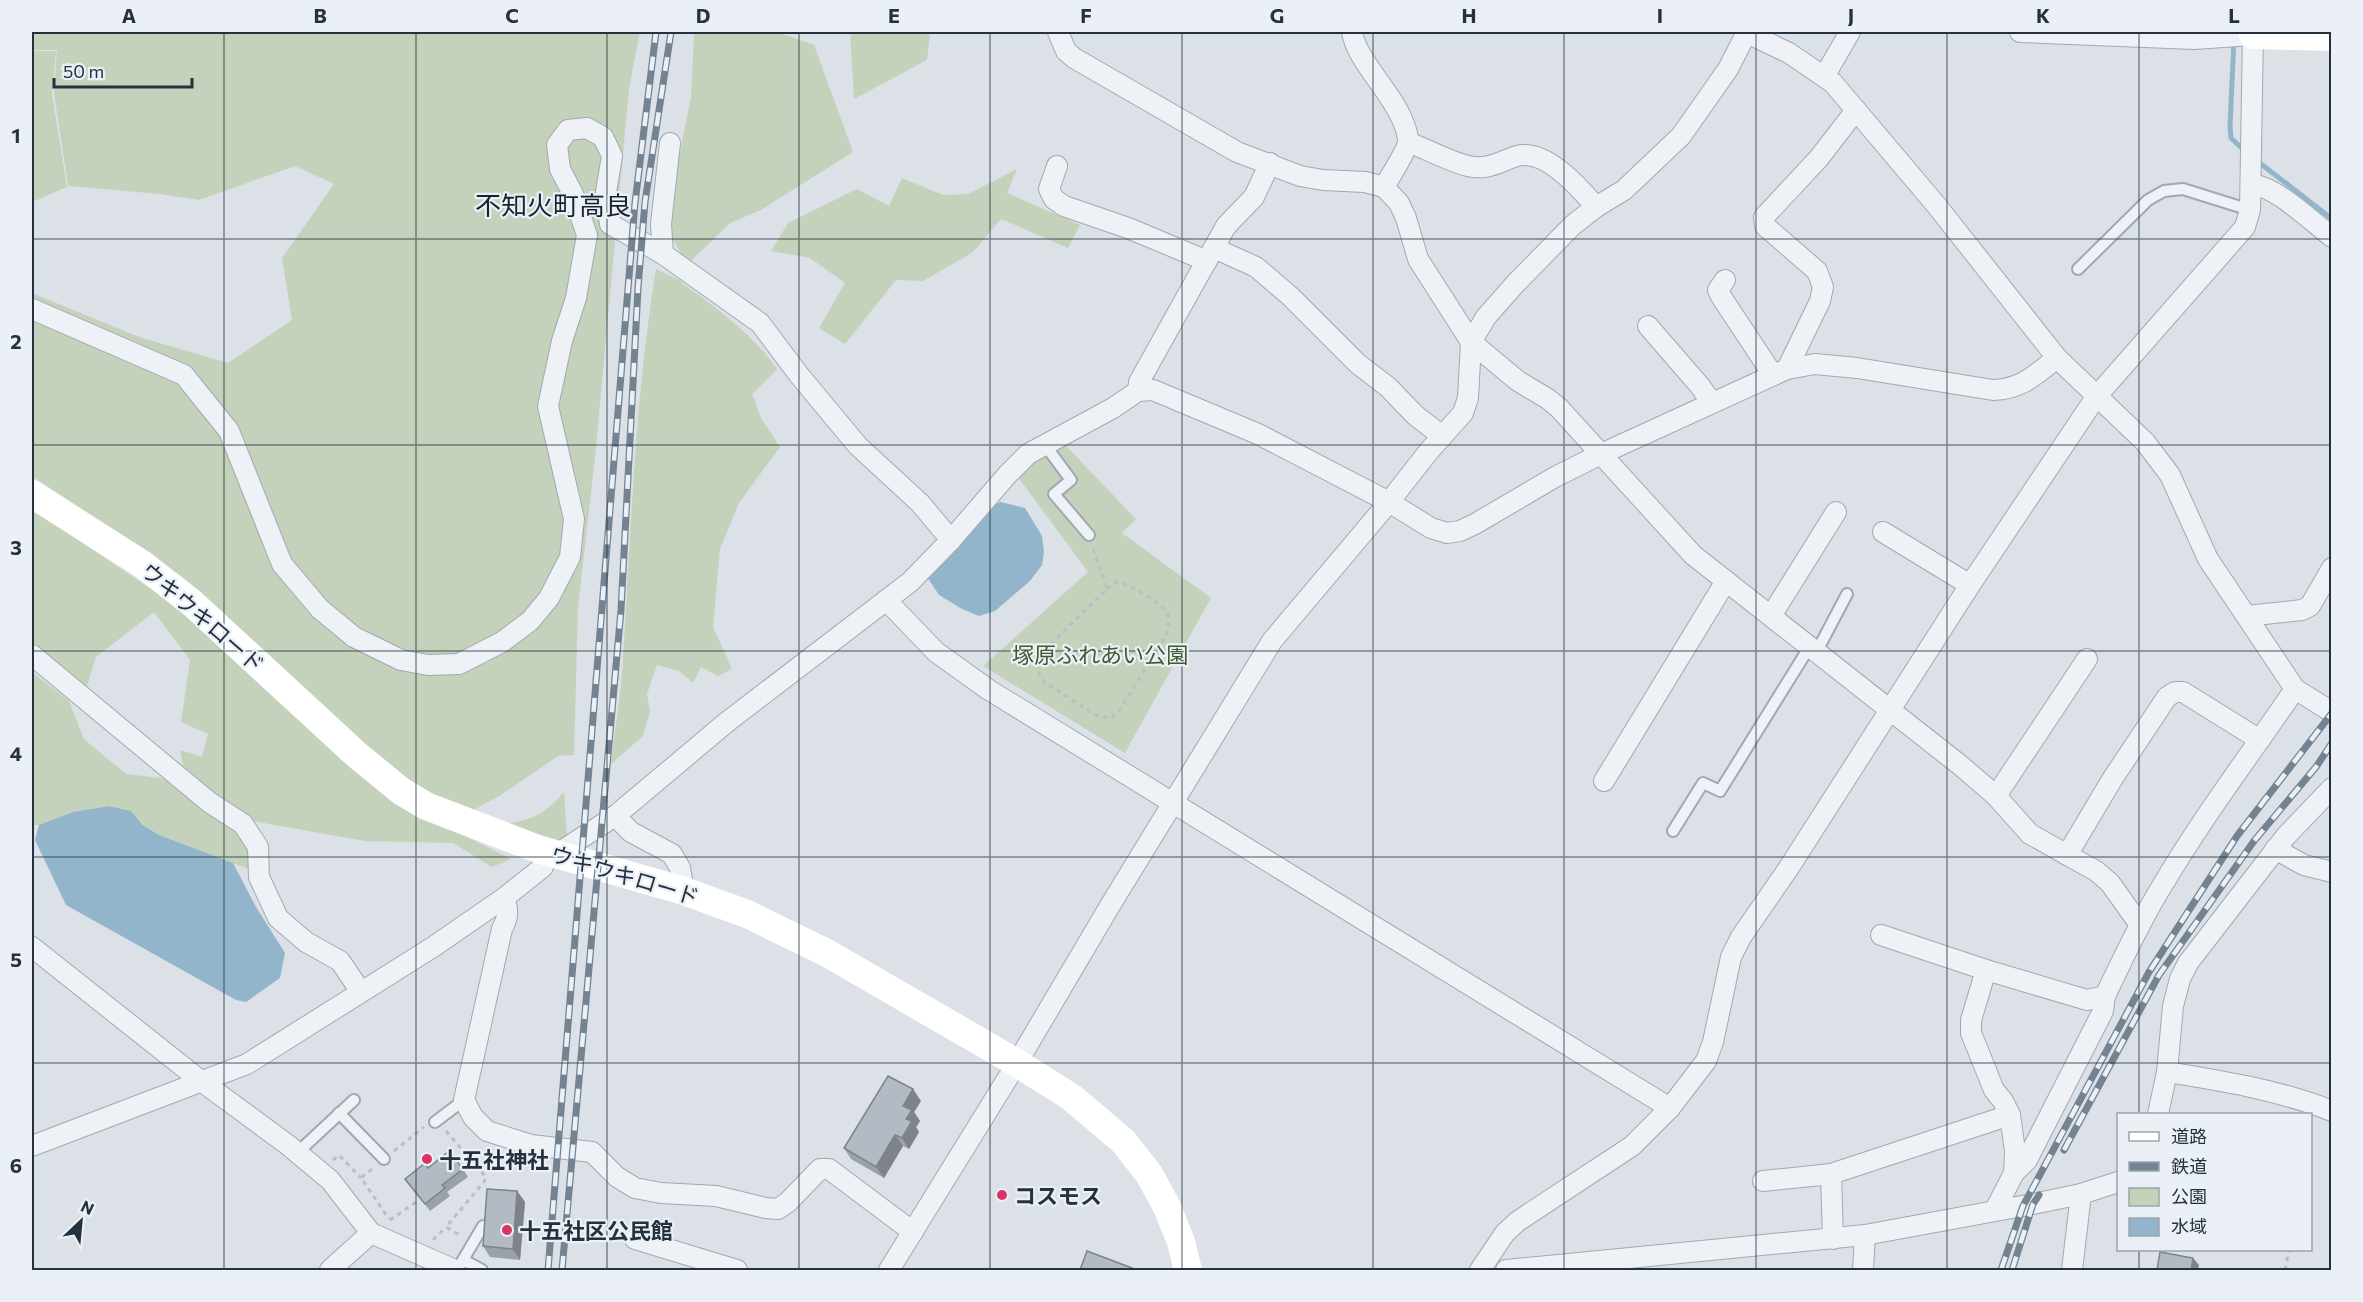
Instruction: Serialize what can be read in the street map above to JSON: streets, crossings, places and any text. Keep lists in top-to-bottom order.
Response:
{
  "streets": {
    "street": ["ウキウキロード"]
  },
  "districts": ["不知火町高良"],
  "parks": ["塚原ふれあい公園"],
  "places": ["十五社神社", "コスモス", "十五社区公民館"],
  "legend": [
    "道路",
    "鉄道",
    "公園",
    "水域"
  ],
  "scale_bar": "50 m",
  "north": "top right",
  "grid": {
    "columns": [
      "A",
      "B",
      "C",
      "D",
      "E",
      "F",
      "G",
      "H",
      "I",
      "J",
      "K",
      "L"
    ],
    "rows": [
      "1",
      "2",
      "3",
      "4",
      "5",
      "6"
    ]
  }
}
